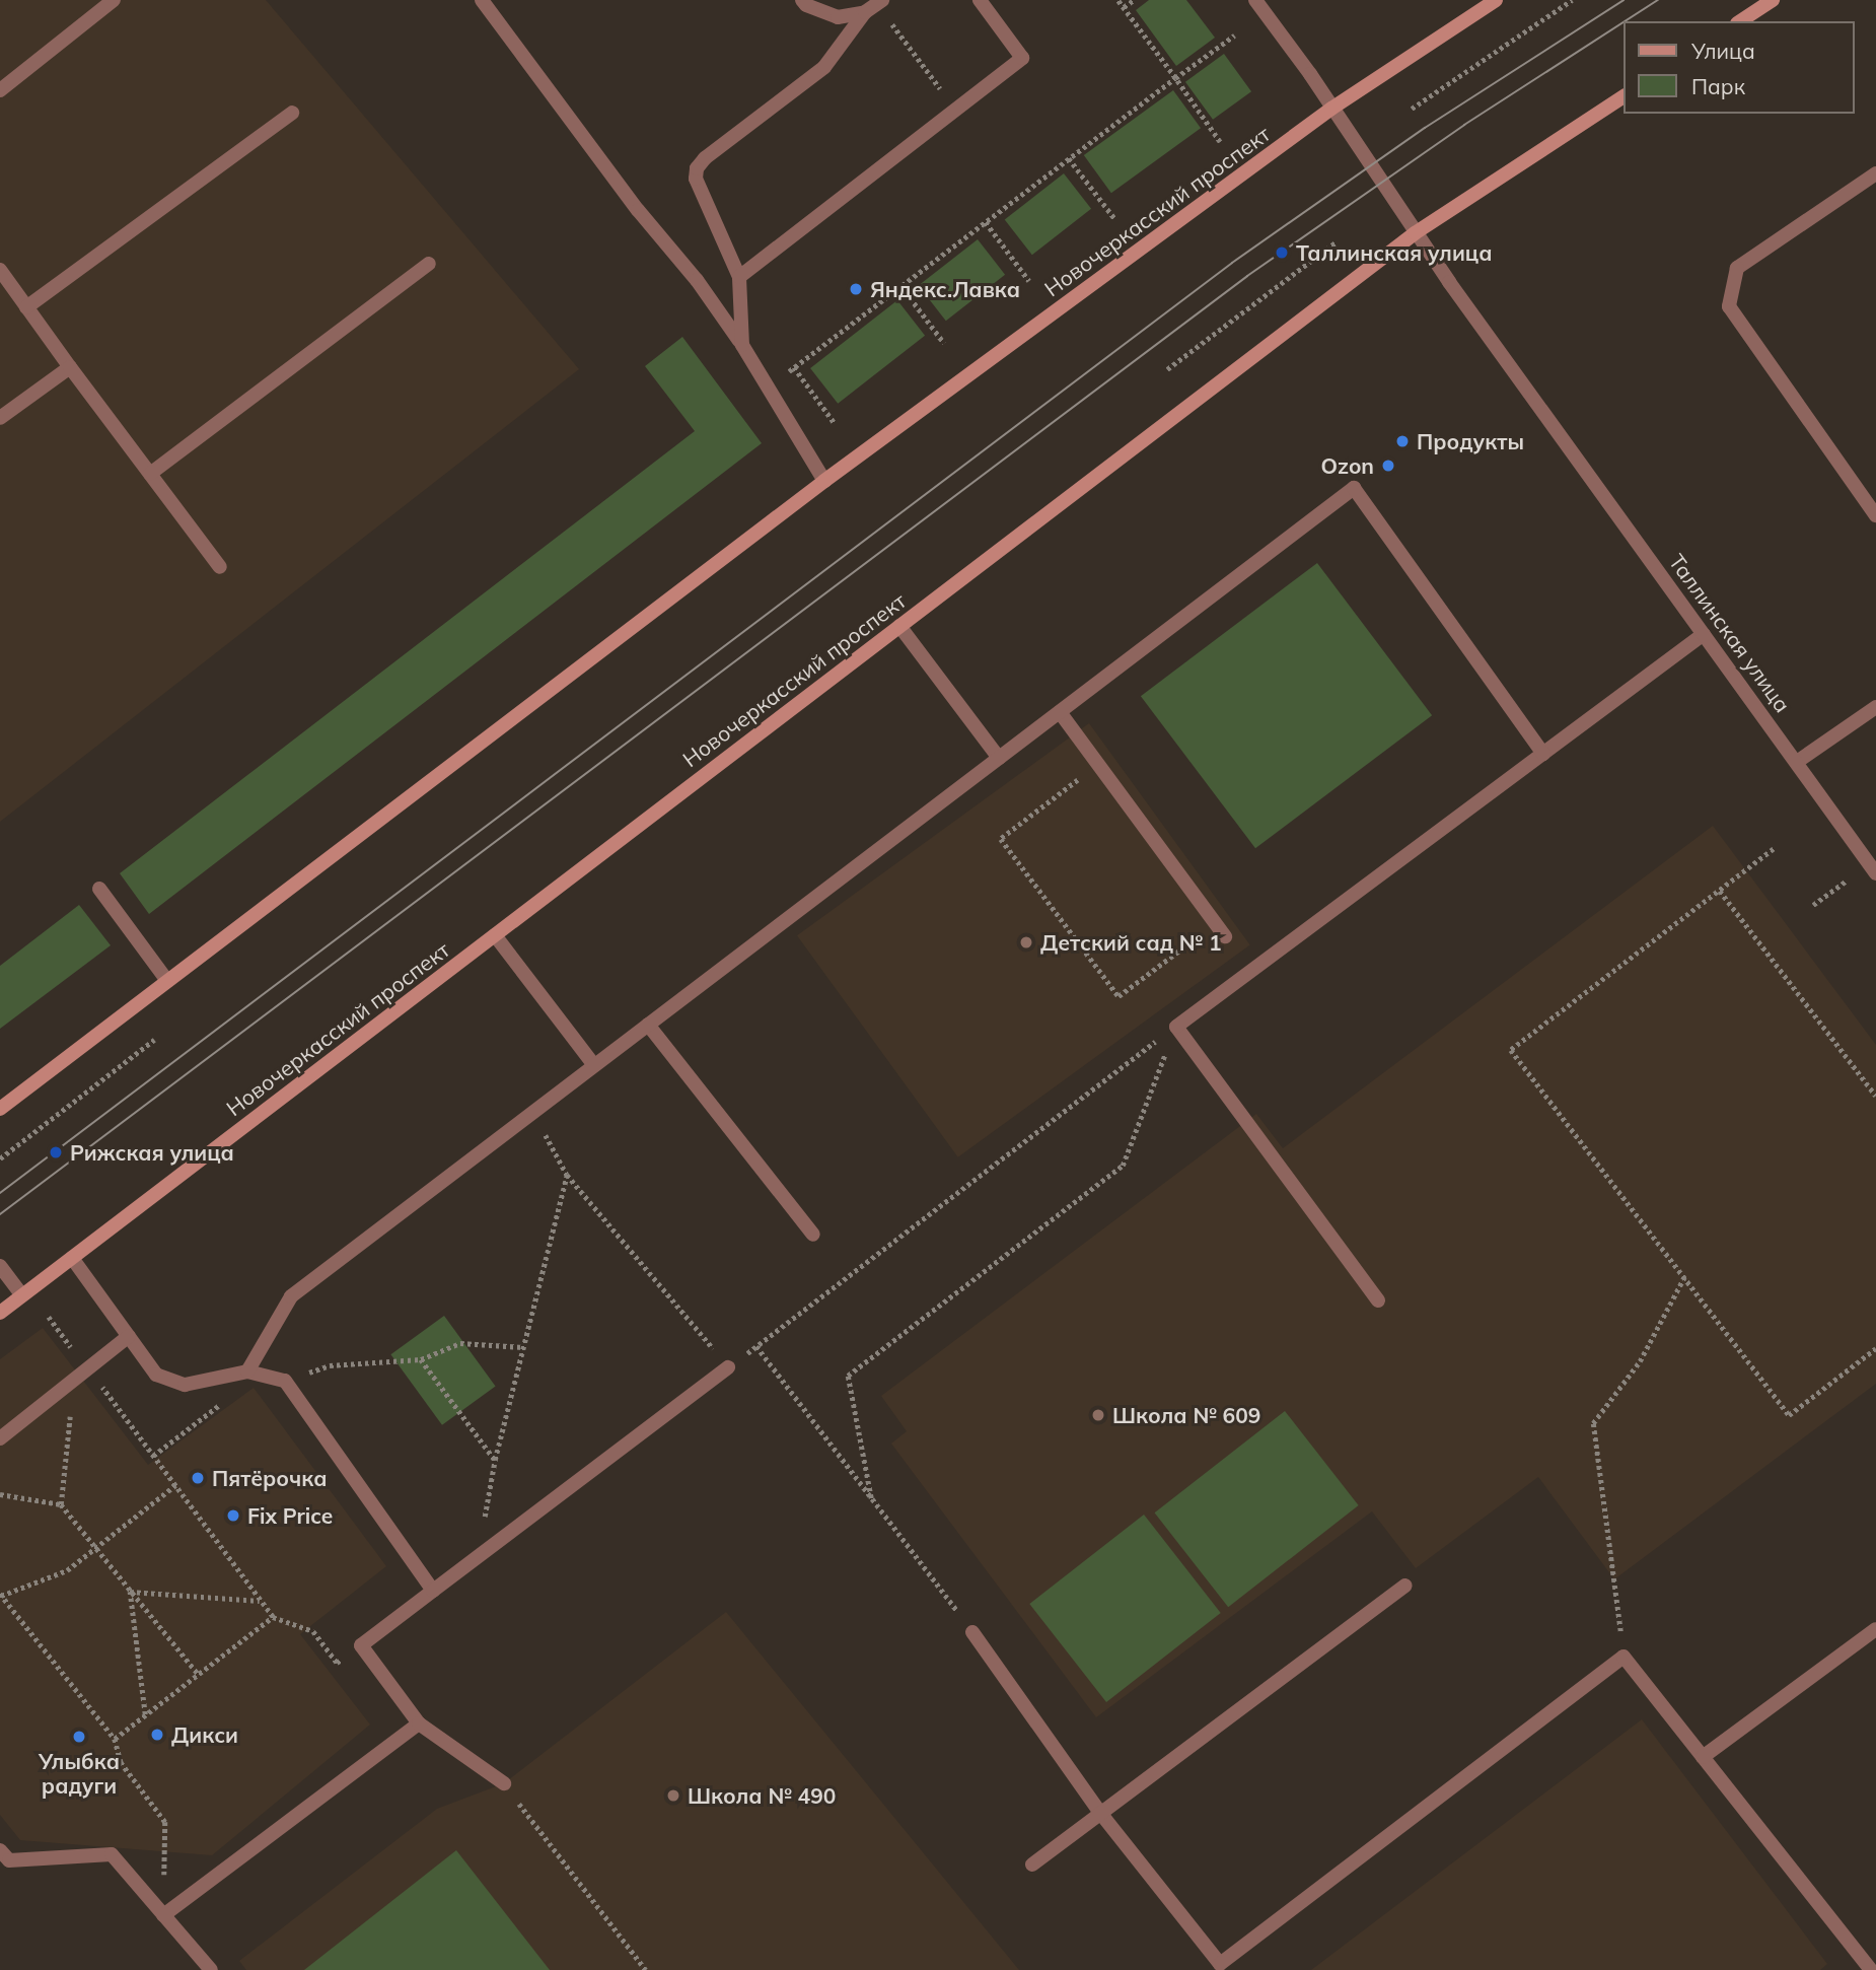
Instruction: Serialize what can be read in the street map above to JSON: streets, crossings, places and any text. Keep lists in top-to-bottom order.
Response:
{
  "streets": {
    "main road": ["Новочеркасский проспект"],
    "street": ["Таллинская улица"]
  },
  "crossings": [
    ["Новочеркасский проспект", "Таллинская улица"]
  ],
  "places": [
    "Таллинская улица",
    "Яндекс.Лавка",
    "Продукты",
    "Ozon",
    "Детский сад № 1",
    "Рижская улица",
    "Школа № 609",
    "Пятёрочка",
    "Fix Price",
    "Дикси",
    "Улыбка радуги",
    "Школа № 490"
  ],
  "legend": ["Улица", "Парк"]
}
